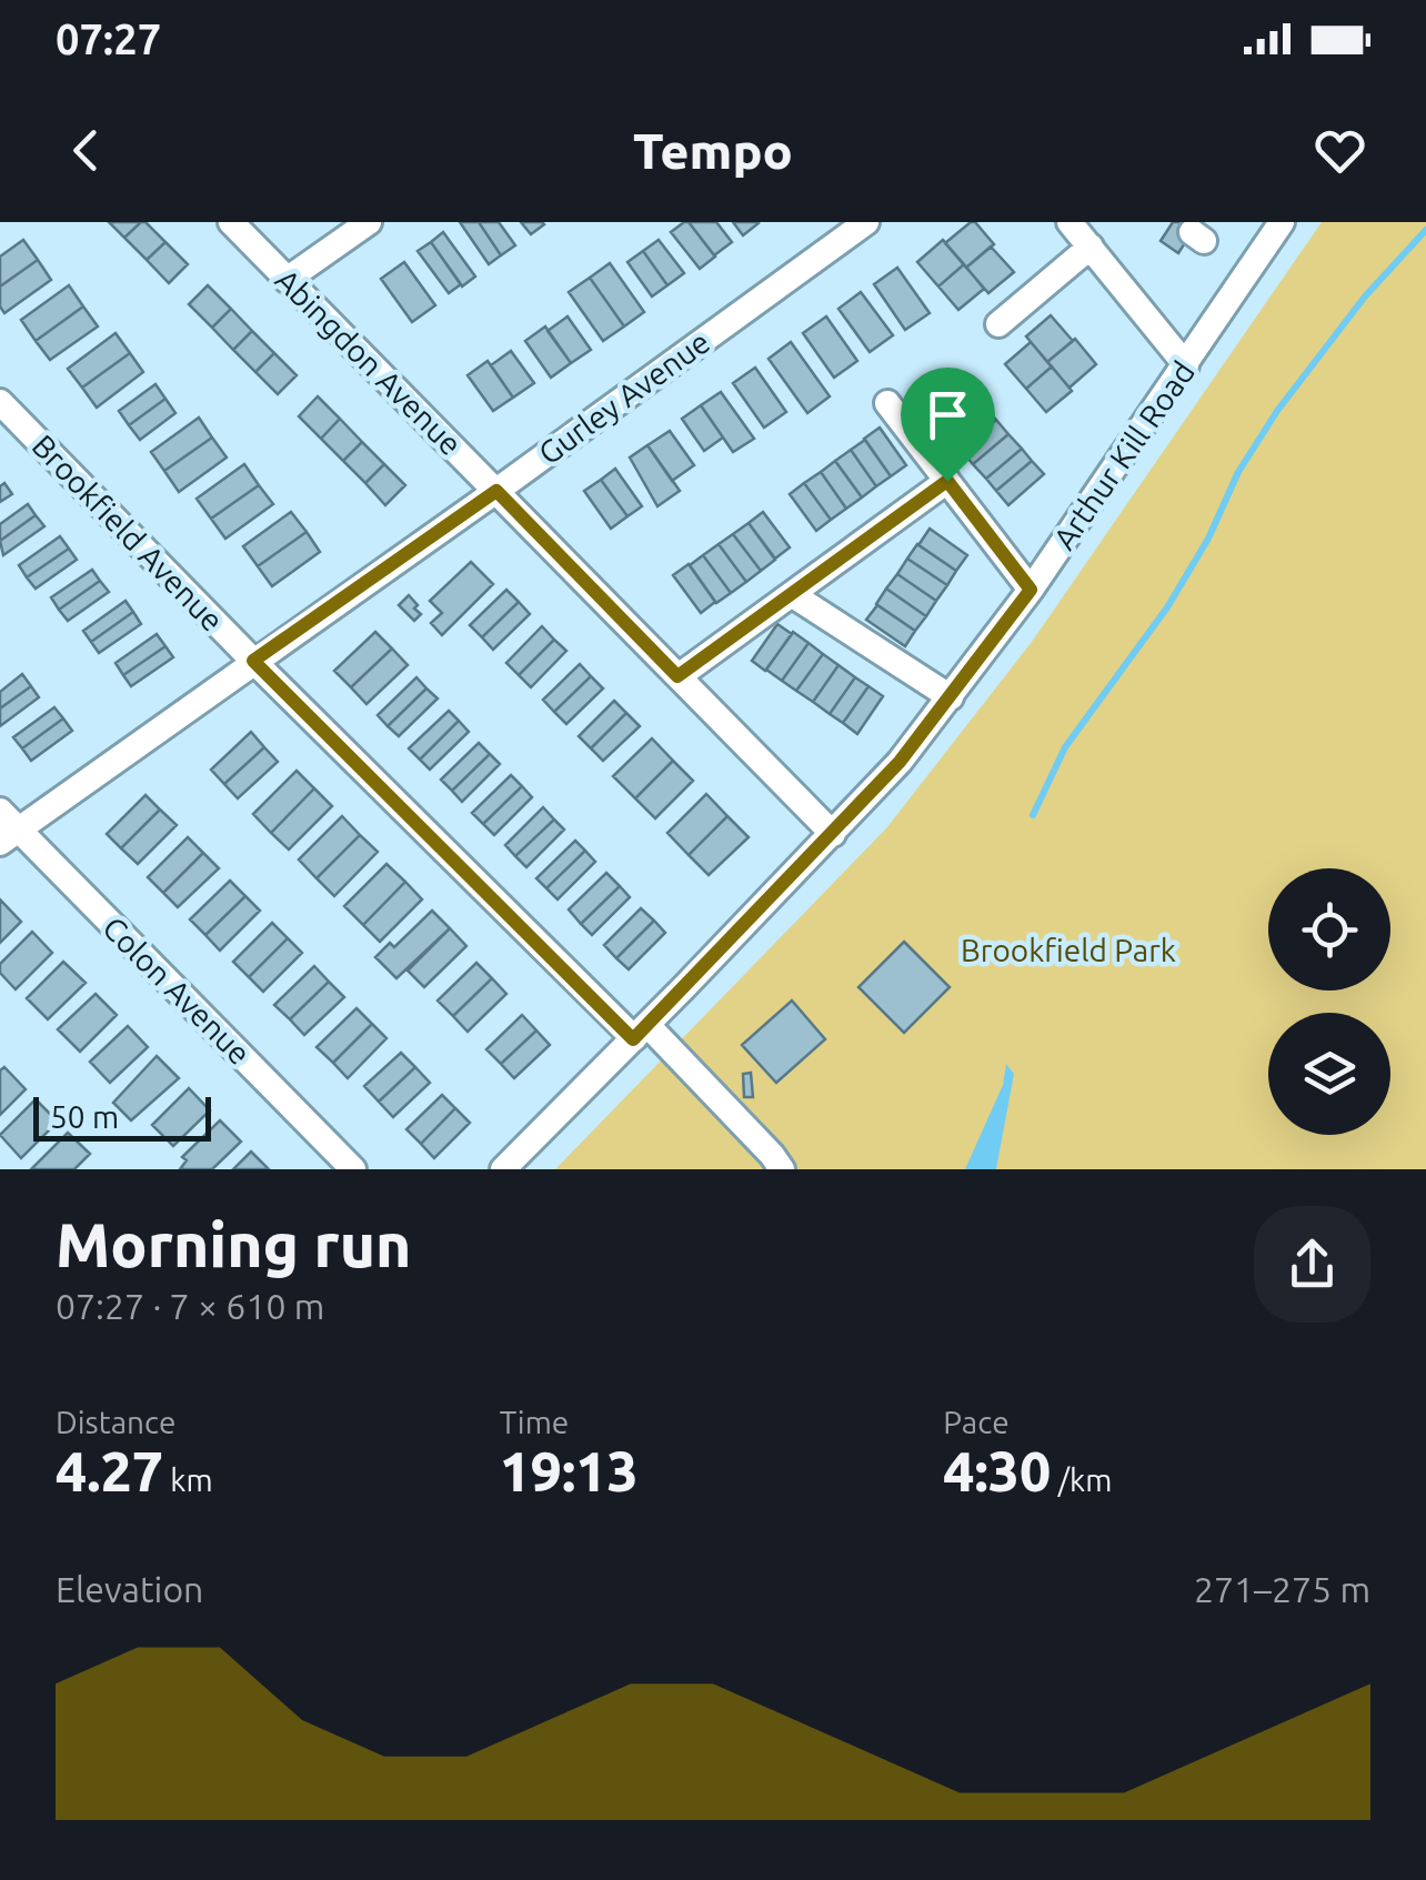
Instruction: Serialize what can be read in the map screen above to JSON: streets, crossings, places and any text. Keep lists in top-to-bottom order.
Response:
{
  "streets": {
    "street": [
      "Abingdon Avenue",
      "Gurley Avenue",
      "Arthur Kill Road",
      "Brookfield Avenue",
      "Colon Avenue"
    ]
  },
  "crossings": [
    ["Abingdon Avenue", "Gurley Avenue"],
    ["Abingdon Avenue", "Arthur Kill Road"],
    ["Gurley Avenue", "Brookfield Avenue"],
    ["Gurley Avenue", "Colon Avenue"],
    ["Arthur Kill Road", "Brookfield Avenue"]
  ],
  "parks": ["Brookfield Park"],
  "scale_bar": "50 m",
  "page": {
    "status": "07:27",
    "header": "Tempo",
    "scale": "50 m",
    "heading": ["Morning run", "07:27 · 7 × 610 m"],
    "stats": [
      ["Distance", "4.27 km"],
      ["Time", "19:13"],
      ["Pace", "4:30 /km"]
    ],
    "chart": ["Elevation", "271–275 m"]
  }
}
